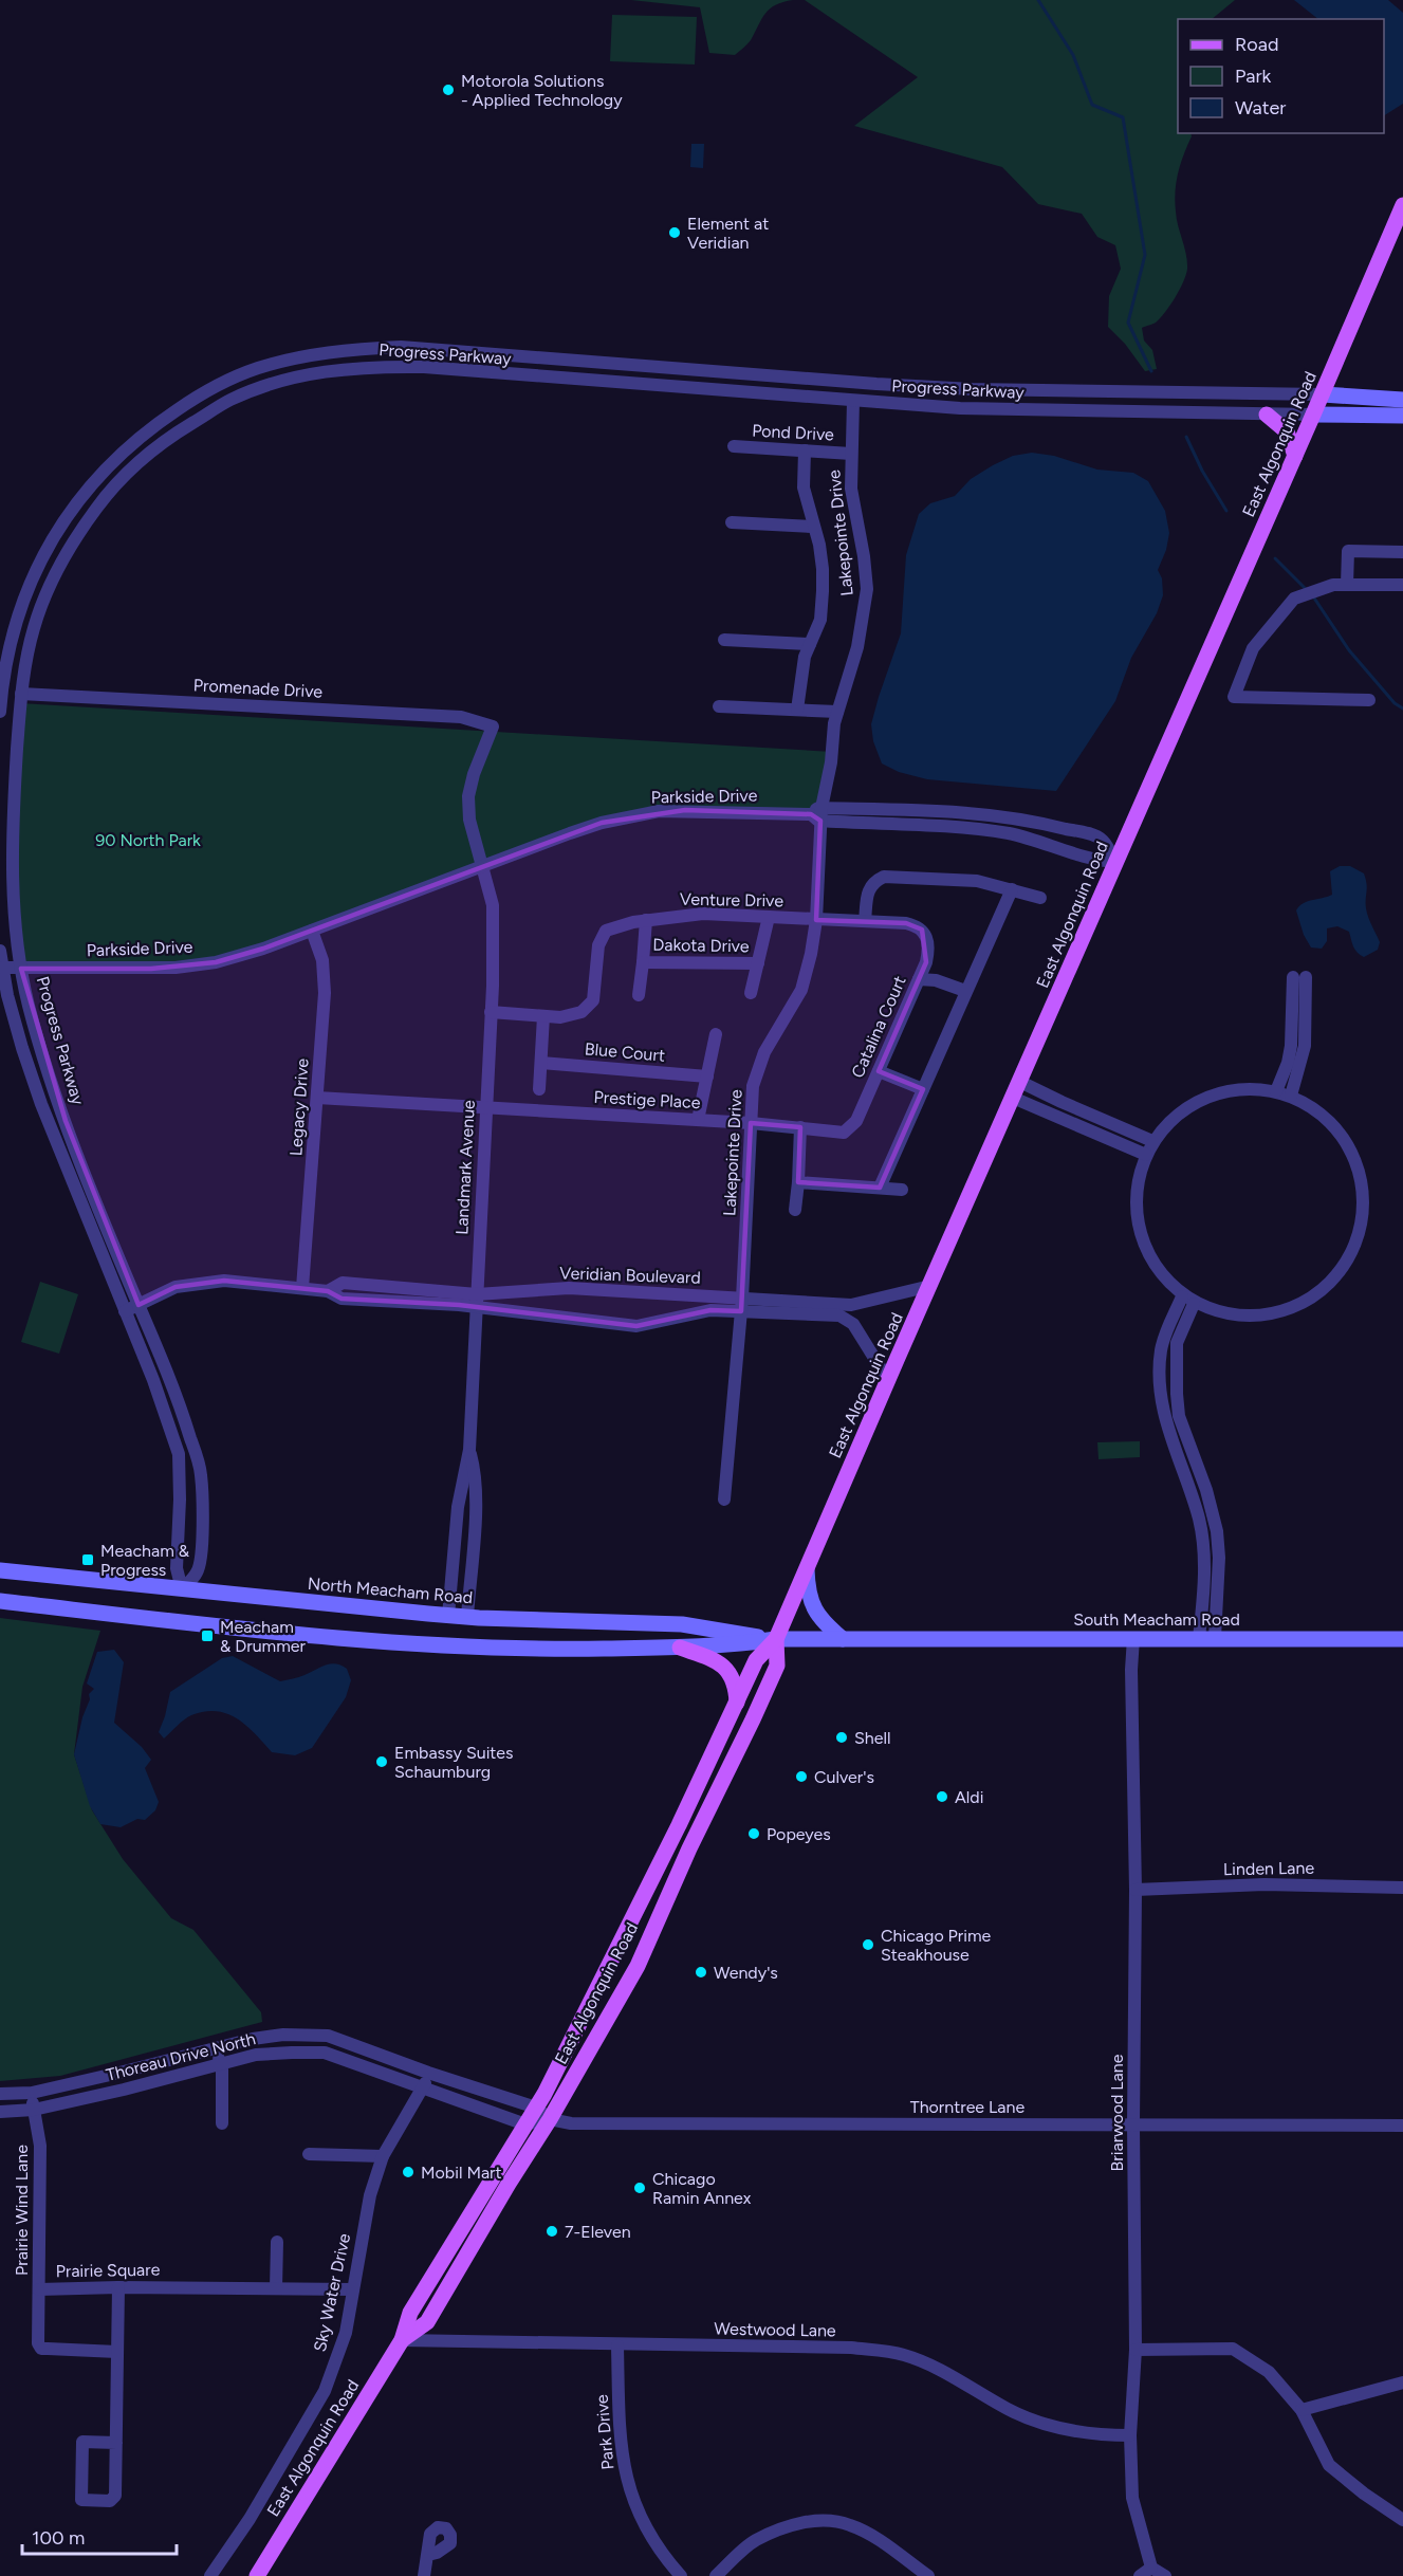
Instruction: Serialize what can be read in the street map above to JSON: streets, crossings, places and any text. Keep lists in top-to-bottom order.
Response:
{
  "streets": {
    "main road": ["East Algonquin Road", "North Meacham Road", "South Meacham Road"],
    "street": [
      "Progress Parkway",
      "Pond Drive",
      "Lakepointe Drive",
      "Promenade Drive",
      "Parkside Drive",
      "Venture Drive",
      "Dakota Drive",
      "Catalina Court",
      "Blue Court",
      "Prestige Place",
      "Legacy Drive",
      "Landmark Avenue",
      "Veridian Boulevard",
      "Linden Lane",
      "Thoreau Drive North",
      "Thorntree Lane",
      "Briarwood Lane",
      "Prairie Wind Lane",
      "Prairie Square",
      "Sky Water Drive",
      "Westwood Lane",
      "Park Drive"
    ]
  },
  "crossings": [
    ["Progress Parkway", "East Algonquin Road"],
    ["Progress Parkway", "Lakepointe Drive"],
    ["Progress Parkway", "Promenade Drive"],
    ["Progress Parkway", "Parkside Drive"],
    ["Progress Parkway", "Veridian Boulevard"],
    ["Progress Parkway", "North Meacham Road"],
    ["Pond Drive", "Lakepointe Drive"],
    ["East Algonquin Road", "Parkside Drive"],
    ["East Algonquin Road", "Veridian Boulevard"],
    ["East Algonquin Road", "North Meacham Road"],
    ["East Algonquin Road", "Thoreau Drive North"],
    ["East Algonquin Road", "Thorntree Lane"],
    ["East Algonquin Road", "Westwood Lane"],
    ["Lakepointe Drive", "Parkside Drive"],
    ["Lakepointe Drive", "Venture Drive"],
    ["Lakepointe Drive", "Prestige Place"],
    ["Lakepointe Drive", "Veridian Boulevard"],
    ["Promenade Drive", "Landmark Avenue"],
    ["Parkside Drive", "Legacy Drive"],
    ["Parkside Drive", "Landmark Avenue"],
    ["Venture Drive", "Dakota Drive"],
    ["Venture Drive", "Catalina Court"],
    ["Venture Drive", "Landmark Avenue"],
    ["Catalina Court", "Prestige Place"],
    ["Prestige Place", "Legacy Drive"],
    ["Prestige Place", "Landmark Avenue"],
    ["Legacy Drive", "Veridian Boulevard"],
    ["Landmark Avenue", "Veridian Boulevard"],
    ["Landmark Avenue", "North Meacham Road"],
    ["North Meacham Road", "South Meacham Road"],
    ["South Meacham Road", "Briarwood Lane"],
    ["Linden Lane", "Briarwood Lane"],
    ["Thoreau Drive North", "Prairie Wind Lane"],
    ["Thoreau Drive North", "Sky Water Drive"],
    ["Thorntree Lane", "Briarwood Lane"],
    ["Briarwood Lane", "Westwood Lane"],
    ["Prairie Wind Lane", "Prairie Square"],
    ["Westwood Lane", "Park Drive"]
  ],
  "parks": ["90 North Park"],
  "places": {
    "other": [
      "Motorola Solutions - Applied Technology",
      "Element at Veridian",
      "Shell",
      "Embassy Suites Schaumburg",
      "Culver's",
      "Aldi",
      "Popeyes",
      "Chicago Prime Steakhouse",
      "Wendy's",
      "Mobil Mart",
      "Chicago Ramin Annex",
      "7-Eleven"
    ],
    "transit": ["Meacham & Progress", "Meacham & Drummer"]
  },
  "legend": ["Road", "Park", "Water"],
  "scale_bar": "100 m"
}
